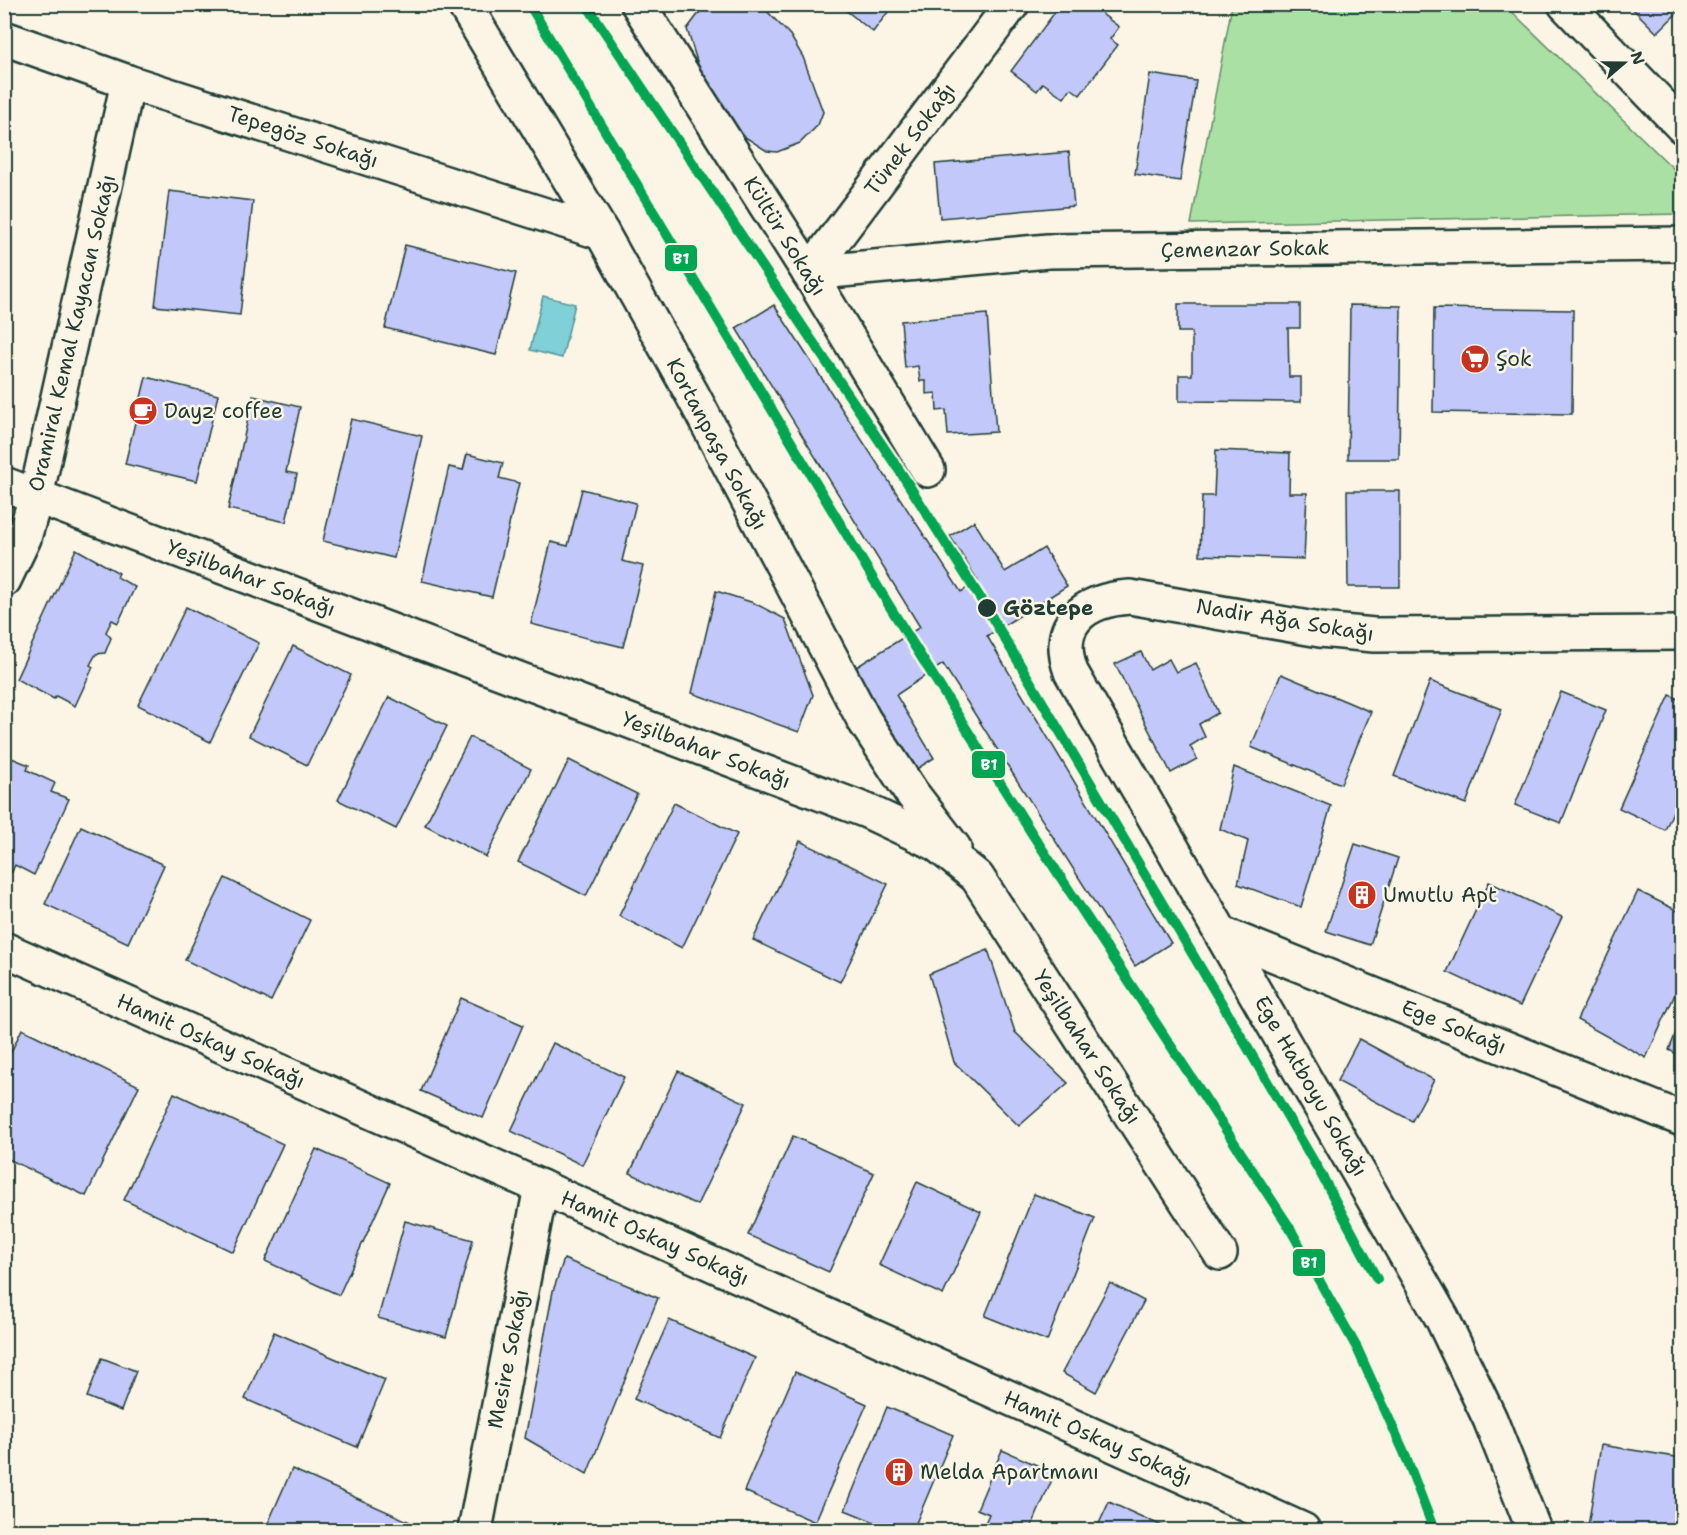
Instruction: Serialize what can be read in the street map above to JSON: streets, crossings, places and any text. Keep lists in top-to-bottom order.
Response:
{
  "streets": {
    "street": [
      "Tepegöz Sokağı",
      "Tünek Sokağı",
      "Kültür Sokağı",
      "Çemenzar Sokak",
      "Oramiral Kemal Kayacan Sokağı",
      "Kortanpaşa Sokağı",
      "Yeşilbahar Sokağı",
      "Nadir Ağa Sokağı",
      "Ege Sokağı",
      "Hamit Oskay Sokağı",
      "Ege Hatboyu Sokağı",
      "Mesire Sokağı"
    ]
  },
  "crossings": [
    ["Tepegöz Sokağı", "Oramiral Kemal Kayacan Sokağı"],
    ["Tepegöz Sokağı", "Kortanpaşa Sokağı"],
    ["Tünek Sokağı", "Kültür Sokağı"],
    ["Tünek Sokağı", "Çemenzar Sokak"],
    ["Kültür Sokağı", "Çemenzar Sokak"],
    ["Oramiral Kemal Kayacan Sokağı", "Yeşilbahar Sokağı"],
    ["Kortanpaşa Sokağı", "Yeşilbahar Sokağı"],
    ["Nadir Ağa Sokağı", "Ege Hatboyu Sokağı"],
    ["Ege Sokağı", "Ege Hatboyu Sokağı"],
    ["Hamit Oskay Sokağı", "Mesire Sokağı"]
  ],
  "places": {
    "supermarket": ["Şok"],
    "cafe": ["Dayz coffee"],
    "other": ["Göztepe"],
    "building": ["Umutlu Apt", "Melda Apartmanı"]
  },
  "lines": ["transit line B1"],
  "north": "right"
}
